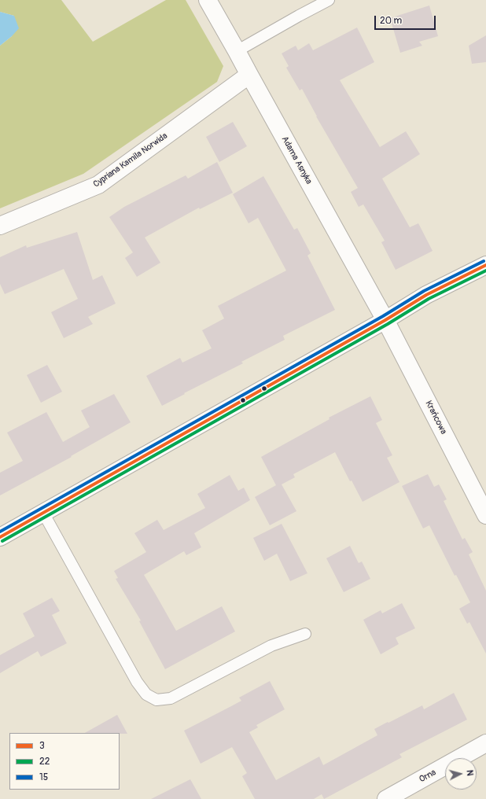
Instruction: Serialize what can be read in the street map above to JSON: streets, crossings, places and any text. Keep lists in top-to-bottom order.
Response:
{
  "streets": {
    "street": [
      "Cypriana Kamila Norwida",
      "Adama Asnyka",
      "Krańcowa",
      "Orna"
    ]
  },
  "crossings": [
    ["Cypriana Kamila Norwida", "Adama Asnyka"],
    ["Adama Asnyka", "Krańcowa"]
  ],
  "lines": ["transit line 15", "transit line 3", "transit line 22"],
  "legend": ["3", "22", "15"],
  "scale_bar": "20 m",
  "north": "right"
}
